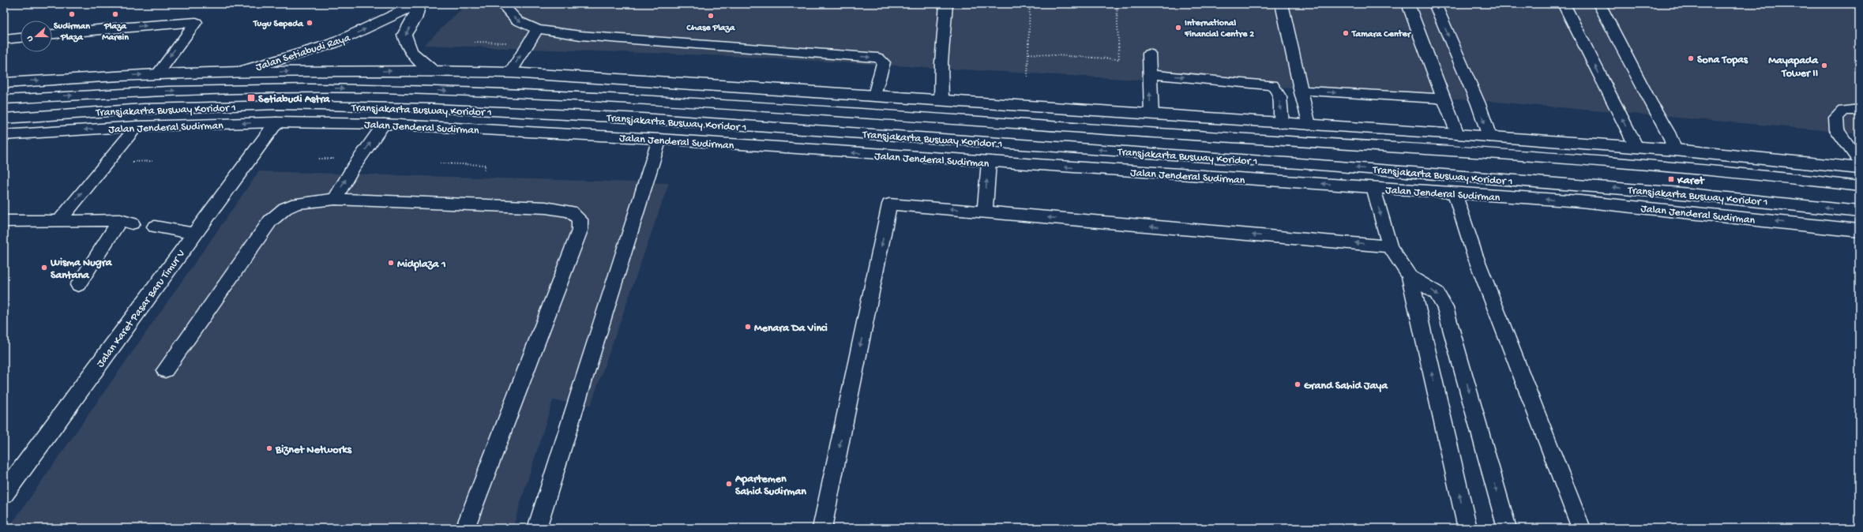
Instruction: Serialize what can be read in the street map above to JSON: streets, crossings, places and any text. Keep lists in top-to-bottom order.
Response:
{
  "streets": {
    "main road": ["Jalan Setiabudi Raya", "Jalan Jenderal Sudirman", "Jalan Karet Pasar Baru Timur V"],
    "lane": ["Transjakarta Busway Koridor 1"]
  },
  "crossings": [
    ["Jalan Jenderal Sudirman", "Jalan Karet Pasar Baru Timur V"]
  ],
  "places": {
    "other": [
      "Sudirman Plaza",
      "Plaza Marein",
      "Chase Plaza",
      "Tugu Sepeda",
      "International Financial Centre 2",
      "Tamara Center",
      "Sona Topas",
      "Mayapada Tower II",
      "Midplaza 1",
      "Wisma Nugra Santana",
      "Menara Da Vinci",
      "Grand Sahid Jaya",
      "Biznet Networks",
      "Apartemen Sahid Sudirman"
    ],
    "transit": ["Setiabudi Astra", "Karet"]
  },
  "north": "left"
}
